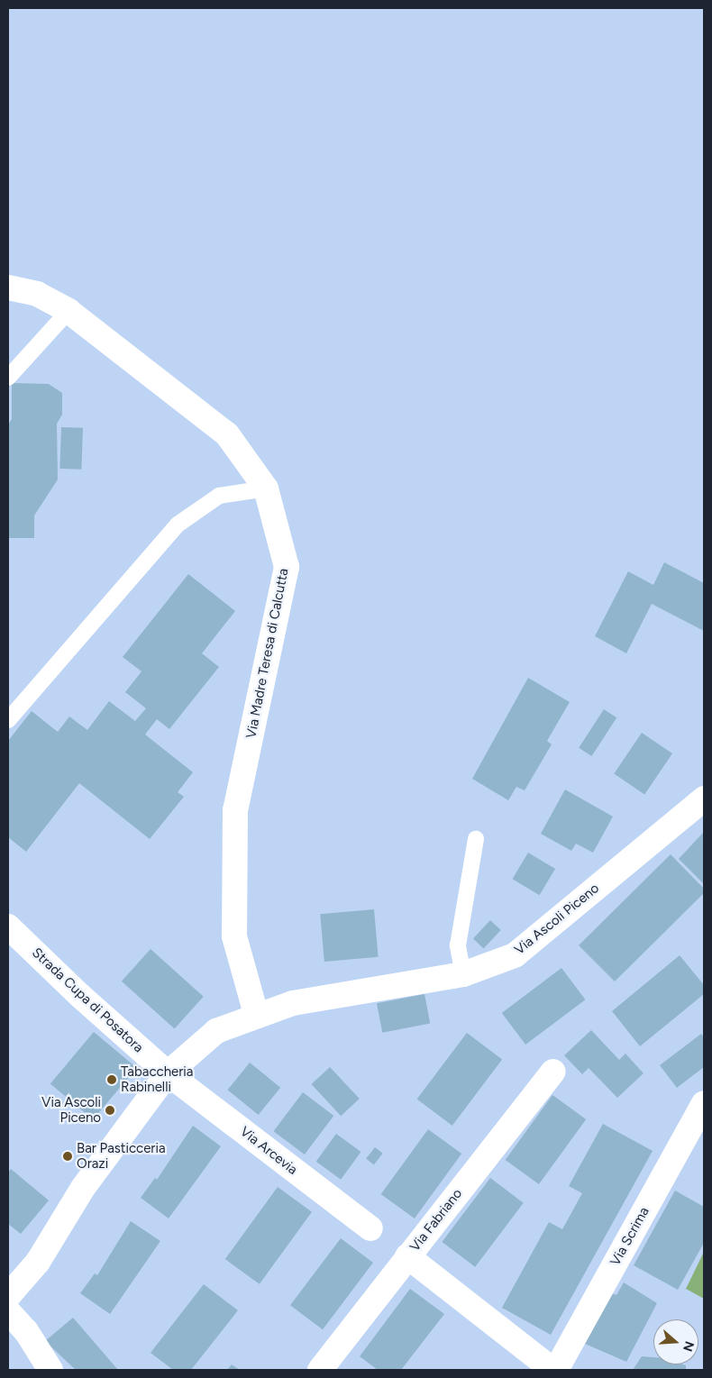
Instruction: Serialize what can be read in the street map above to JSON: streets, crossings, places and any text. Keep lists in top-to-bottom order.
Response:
{
  "streets": {
    "street": [
      "Via Madre Teresa di Calcutta",
      "Via Ascoli Piceno",
      "Strada Cupa di Posatora",
      "Via Arcevia",
      "Via Fabriano",
      "Via Scrima"
    ]
  },
  "crossings": [
    ["Via Madre Teresa di Calcutta", "Via Ascoli Piceno"],
    ["Via Ascoli Piceno", "Strada Cupa di Posatora"],
    ["Via Ascoli Piceno", "Via Arcevia"],
    ["Strada Cupa di Posatora", "Via Arcevia"]
  ],
  "places": ["Tabaccheria Rabinelli", "Via Ascoli Piceno", "Bar Pasticceria Orazi"],
  "north": "right"
}
